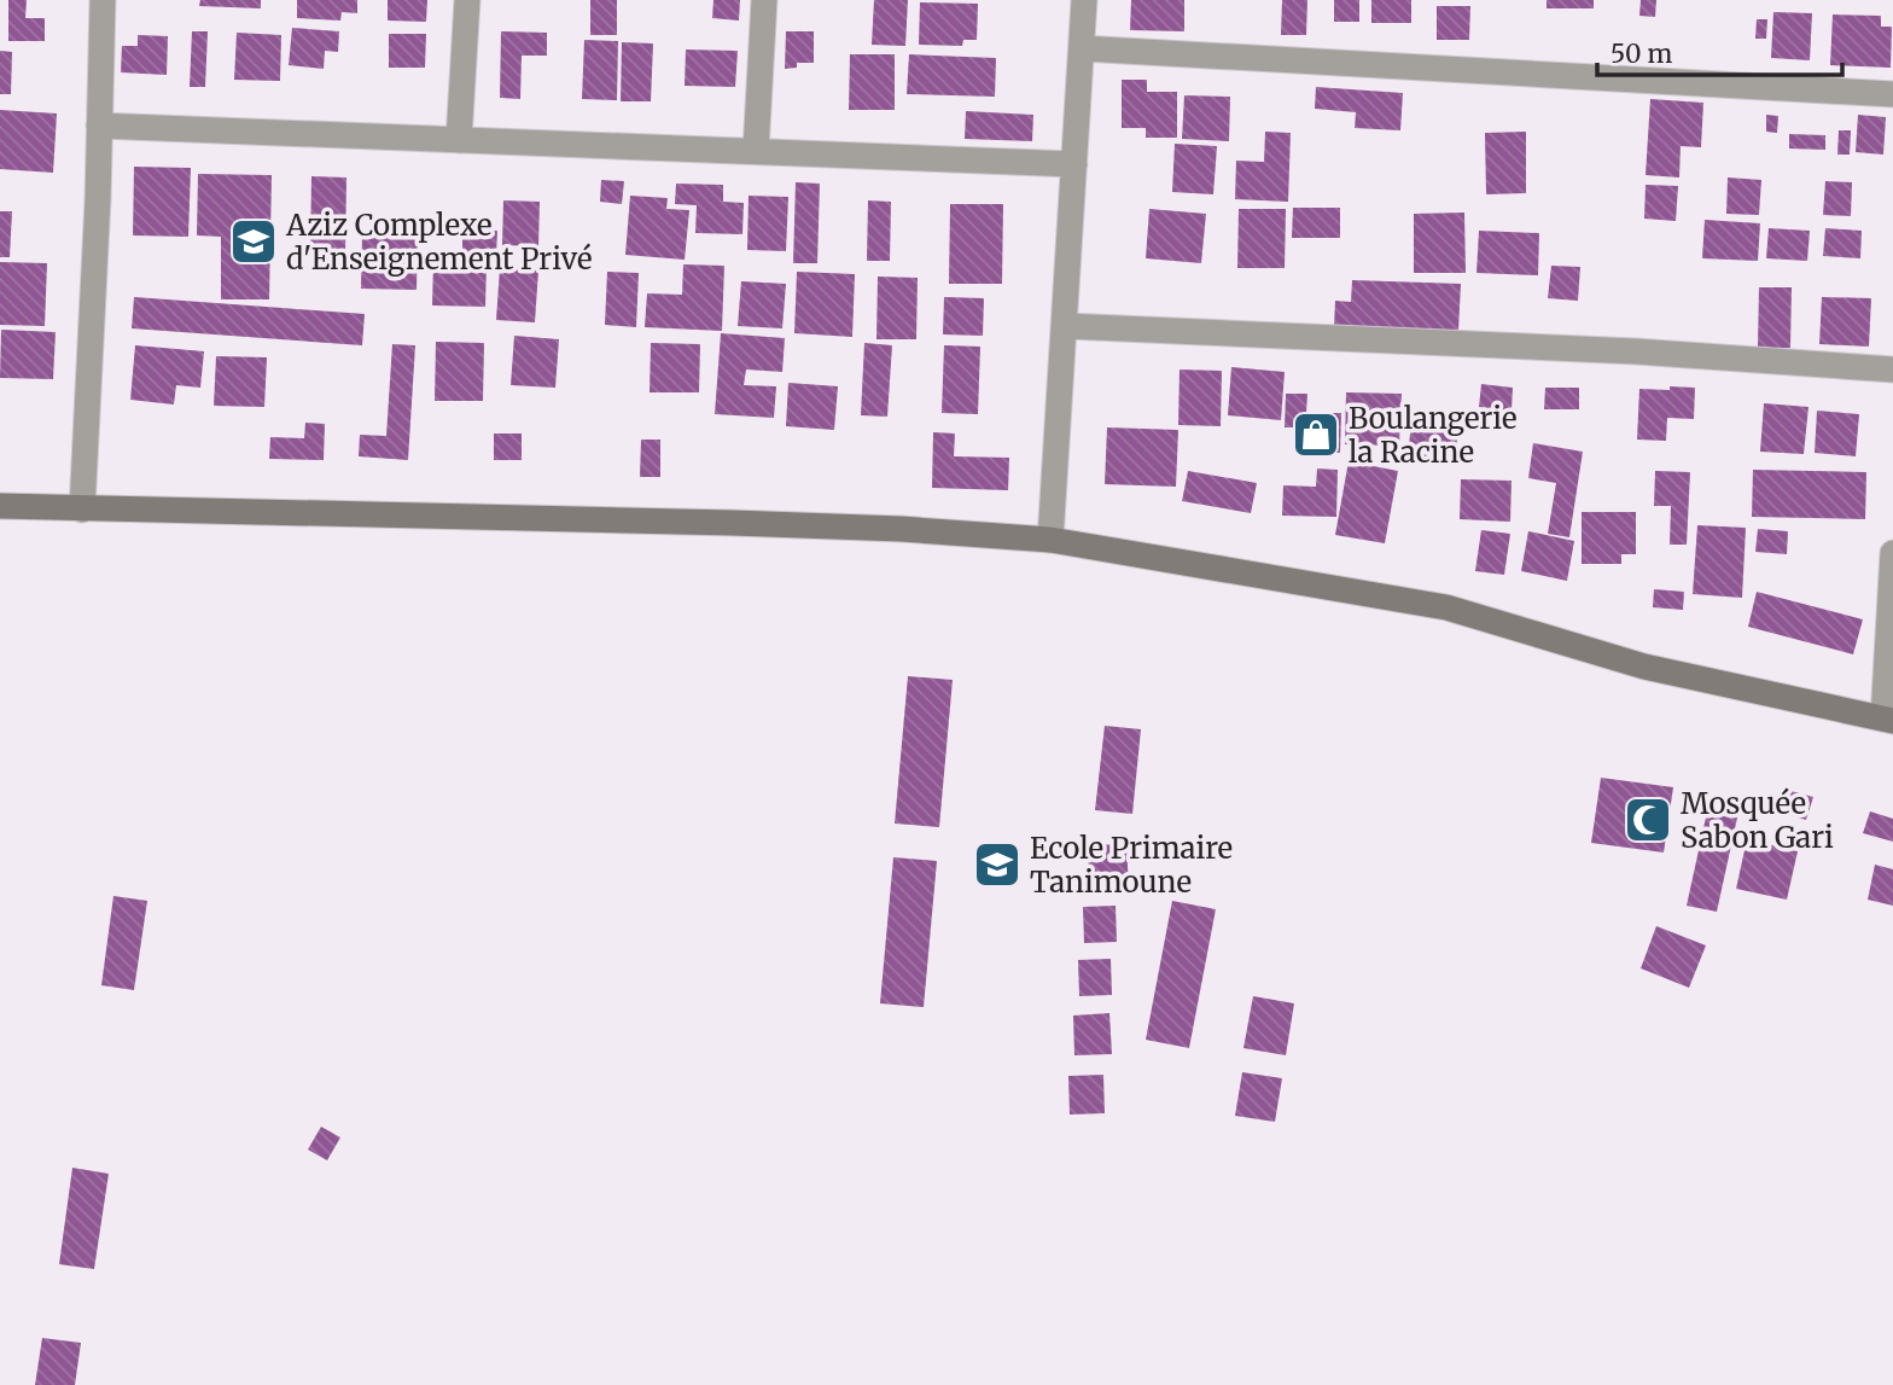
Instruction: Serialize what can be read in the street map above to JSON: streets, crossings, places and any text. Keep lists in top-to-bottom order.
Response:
{
  "places": {
    "school or university": ["Aziz Complexe d'Enseignement Privé", "Ecole Primaire Tanimoune"],
    "shop": ["Boulangerie la Racine"],
    "mosque": ["Mosquée Sabon Gari"]
  },
  "scale_bar": "50 m"
}
